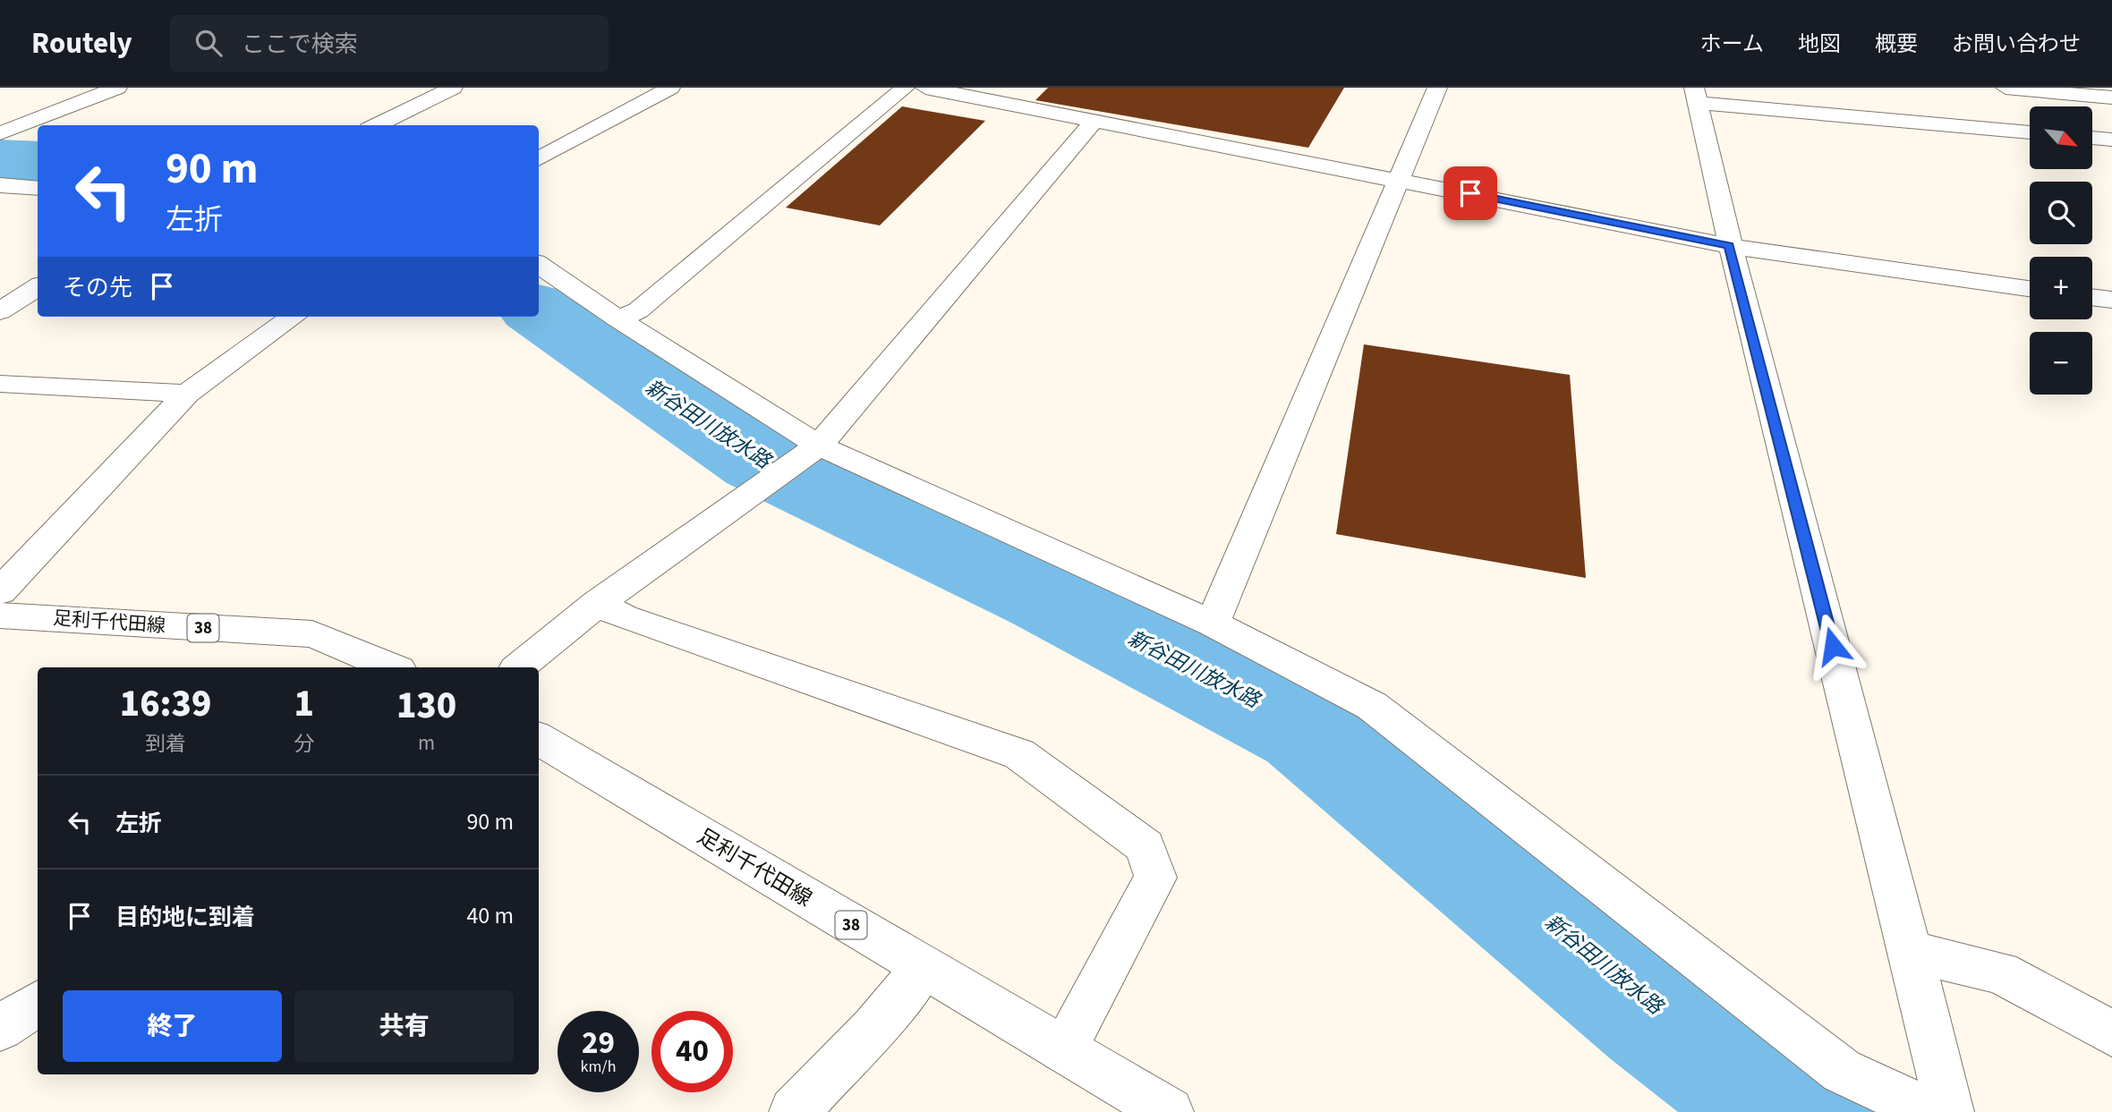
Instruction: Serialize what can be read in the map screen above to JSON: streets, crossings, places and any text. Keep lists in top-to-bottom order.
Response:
{
  "streets": {
    "street": ["足利千代田線", "38"]
  },
  "water": ["新谷田川放水路"],
  "north": "bottom right",
  "page": {
    "header": "Routely",
    "search": "ここで検索",
    "nav": [
      "ホーム",
      "地図",
      "概要",
      "お問い合わせ"
    ],
    "map_buttons": ["+", "−"],
    "turn": ["90 m", "左折"],
    "then": "その先",
    "eta": [
      "16:39",
      "到着",
      "1",
      "分",
      "130",
      "m"
    ],
    "list": [
      {
        "name": "左折",
        "value": "90 m"
      },
      {
        "name": "目的地に到着",
        "value": "40 m"
      }
    ],
    "buttons": ["終了", "共有"],
    "speed": "29 km/h",
    "limit": "40"
  }
}
